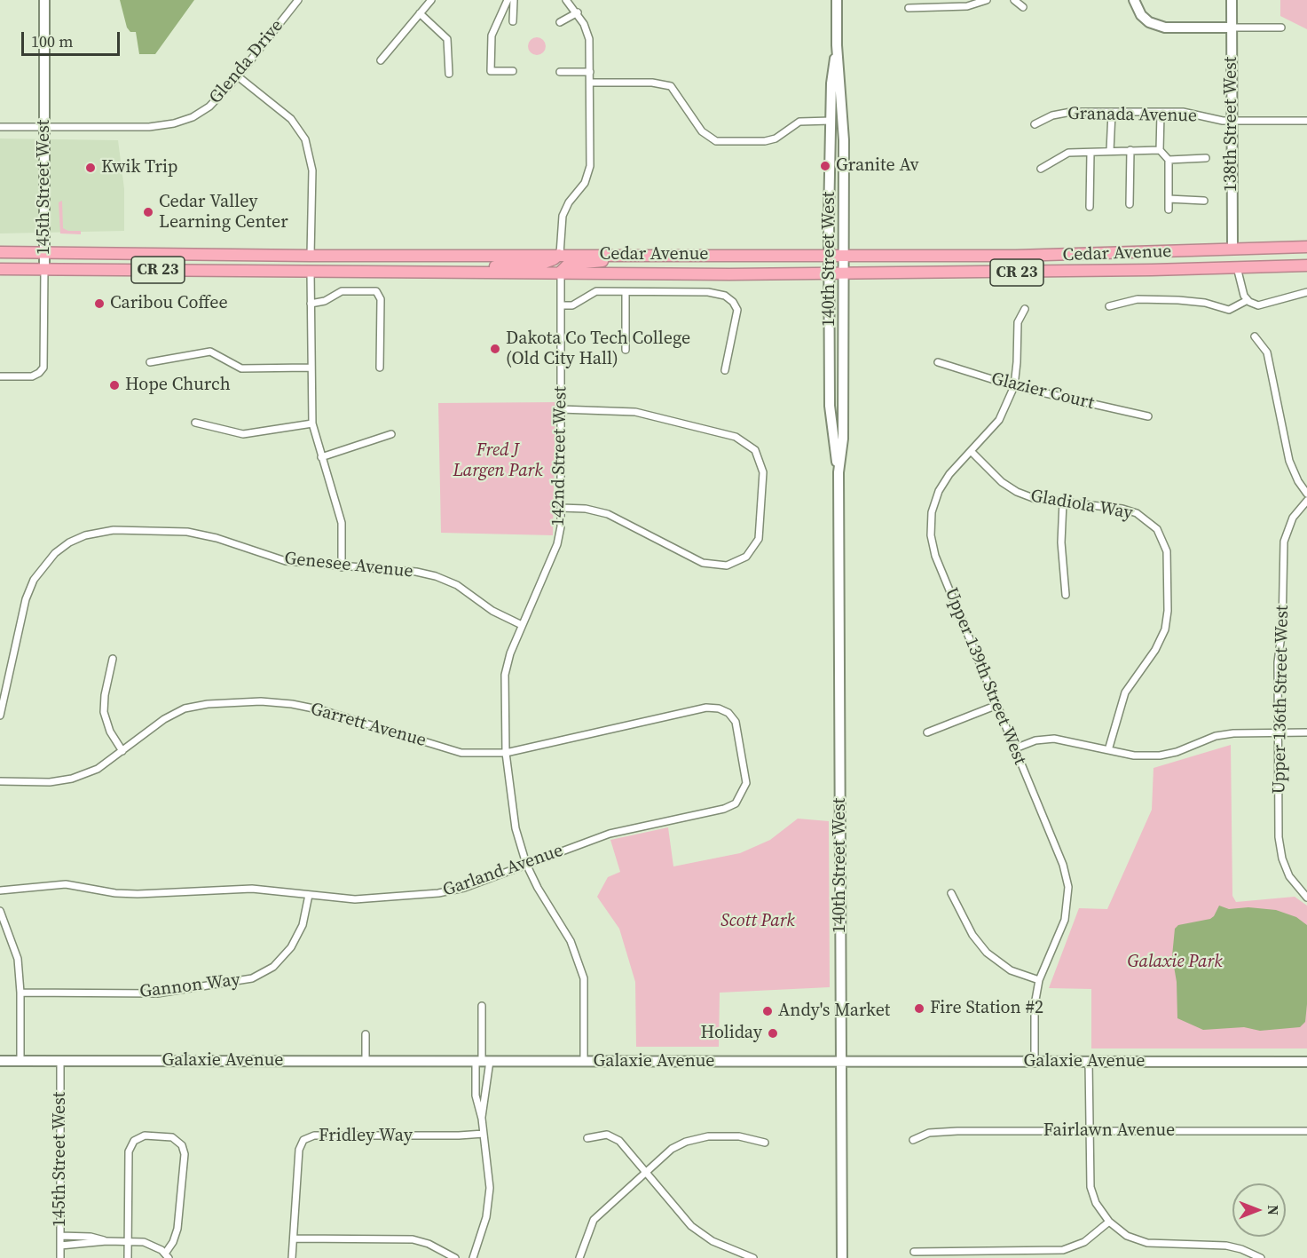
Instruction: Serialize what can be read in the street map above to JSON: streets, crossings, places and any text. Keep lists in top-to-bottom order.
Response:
{
  "streets": {
    "highway": ["Cedar Avenue", "CR 23"],
    "street": [
      "Glenda Drive",
      "Granada Avenue",
      "138th Street West",
      "145th Street West",
      "140th Street West",
      "Glazier Court",
      "142nd Street West",
      "Gladiola Way",
      "Genesee Avenue",
      "Upper 139th Street West",
      "Upper 136th Street West",
      "Garrett Avenue",
      "Garland Avenue",
      "Gannon Way",
      "Galaxie Avenue",
      "Fairlawn Avenue",
      "Fridley Way"
    ]
  },
  "crossings": [
    ["Glenda Drive", "145th Street West"],
    ["Granada Avenue", "138th Street West"],
    ["138th Street West", "Cedar Avenue"],
    ["145th Street West", "Cedar Avenue"],
    ["145th Street West", "Galaxie Avenue"],
    ["Cedar Avenue", "140th Street West"],
    ["Cedar Avenue", "142nd Street West"],
    ["140th Street West", "Galaxie Avenue"],
    ["Glazier Court", "Upper 139th Street West"],
    ["142nd Street West", "Genesee Avenue"],
    ["142nd Street West", "Garrett Avenue"],
    ["142nd Street West", "Garland Avenue"],
    ["142nd Street West", "Galaxie Avenue"],
    ["Gladiola Way", "Upper 139th Street West"],
    ["Upper 139th Street West", "Galaxie Avenue"],
    ["Garrett Avenue", "Garland Avenue"],
    ["Garland Avenue", "Gannon Way"]
  ],
  "parks": ["Fred J Largen Park", "Scott Park", "Galaxie Park"],
  "places": [
    "Granite Av",
    "Kwik Trip",
    "Cedar Valley Learning Center",
    "Caribou Coffee",
    "Dakota Co Tech College (Old City Hall)",
    "Hope Church",
    "Fire Station #2",
    "Andy's Market",
    "Holiday"
  ],
  "scale_bar": "100 m",
  "north": "right"
}
